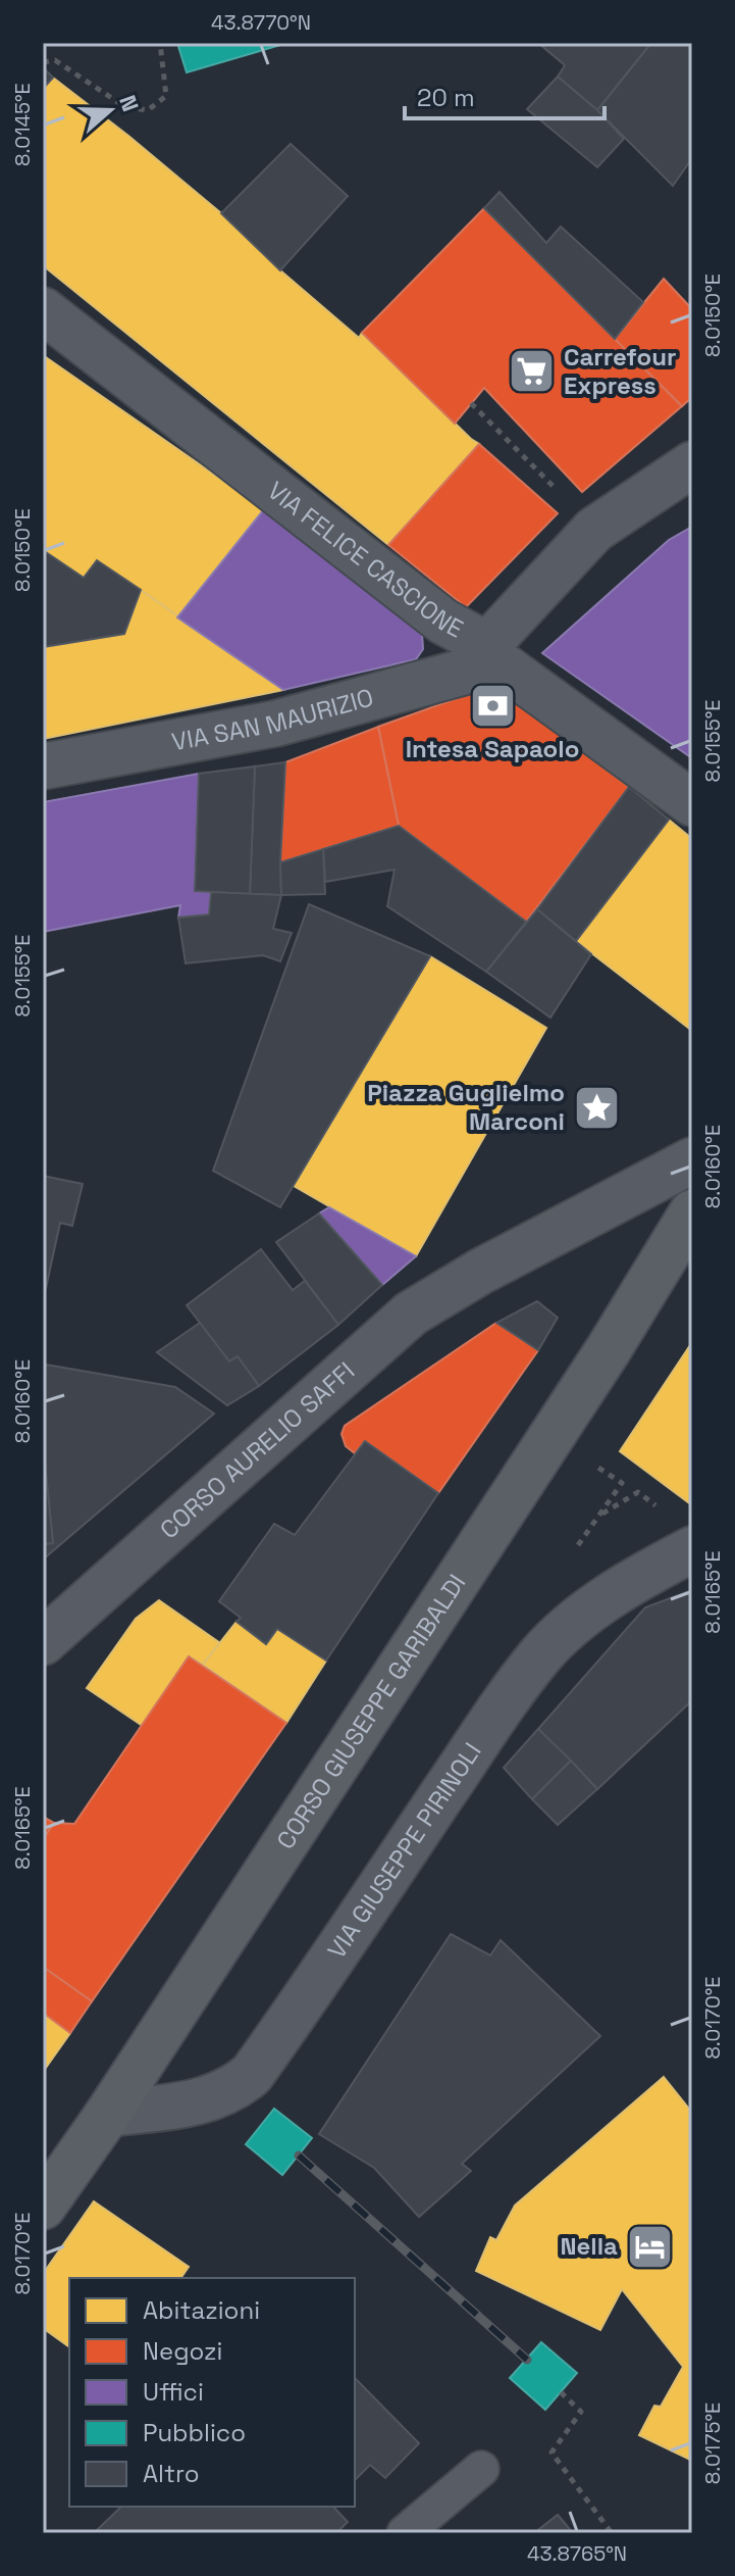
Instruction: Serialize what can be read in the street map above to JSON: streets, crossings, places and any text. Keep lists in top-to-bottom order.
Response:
{
  "streets": {
    "main road": ["CORSO GIUSEPPE GARIBALDI"],
    "street": [
      "VIA FELICE CASCIONE",
      "VIA SAN MAURIZIO",
      "CORSO AURELIO SAFFI",
      "VIA GIUSEPPE PIRINOLI"
    ]
  },
  "crossings": [
    ["VIA FELICE CASCIONE", "VIA SAN MAURIZIO"],
    ["CORSO GIUSEPPE GARIBALDI", "VIA GIUSEPPE PIRINOLI"]
  ],
  "places": {
    "supermarket": ["Carrefour Express"],
    "bank": ["Intesa Sapaolo"],
    "place": ["Piazza Guglielmo Marconi"],
    "hotel": ["Nella"]
  },
  "legend": [
    "Abitazioni",
    "Negozi",
    "Uffici",
    "Pubblico",
    "Altro"
  ],
  "scale_bar": "20 m",
  "north": "right",
  "coordinates": [
    "43.8770°N",
    "8.0145°E",
    "8.0150°E",
    "8.0155°E",
    "8.0160°E",
    "8.0165°E",
    "8.0170°E",
    "8.0175°E",
    "43.8765°N"
  ]
}
